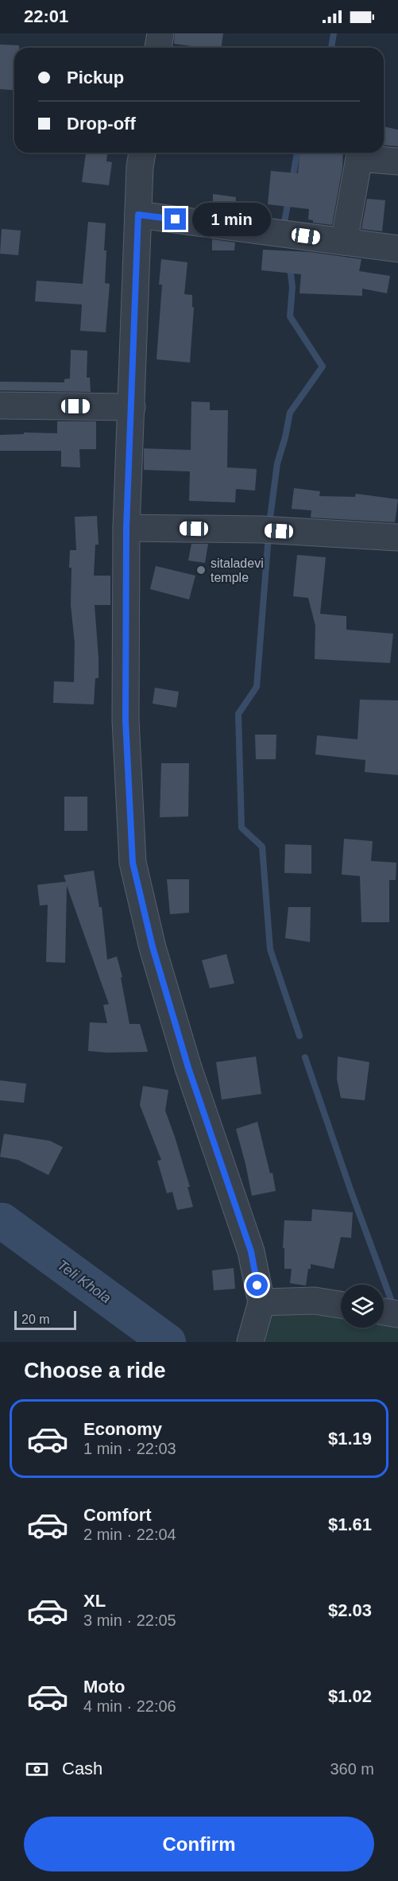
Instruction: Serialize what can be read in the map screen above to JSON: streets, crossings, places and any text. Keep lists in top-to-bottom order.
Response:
{
  "water": ["Teli Khola"],
  "places": ["sitaladevi temple"],
  "scale_bar": "20 m",
  "page": {
    "status": "22:01",
    "banner": ["Pickup", "Drop-off"],
    "bubble": "1 min",
    "scale": "20 m",
    "heading": "Choose a ride",
    "list": [
      {
        "name": "Economy",
        "note": "1 min · 22:03",
        "value": "$1.19"
      },
      {
        "name": "Comfort",
        "note": "2 min · 22:04",
        "value": "$1.61"
      },
      {
        "name": "XL",
        "note": "3 min · 22:05",
        "value": "$2.03"
      },
      {
        "name": "Moto",
        "note": "4 min · 22:06",
        "value": "$1.02"
      }
    ],
    "pay": ["Cash", "360 m"],
    "buttons": "Confirm"
  }
}
